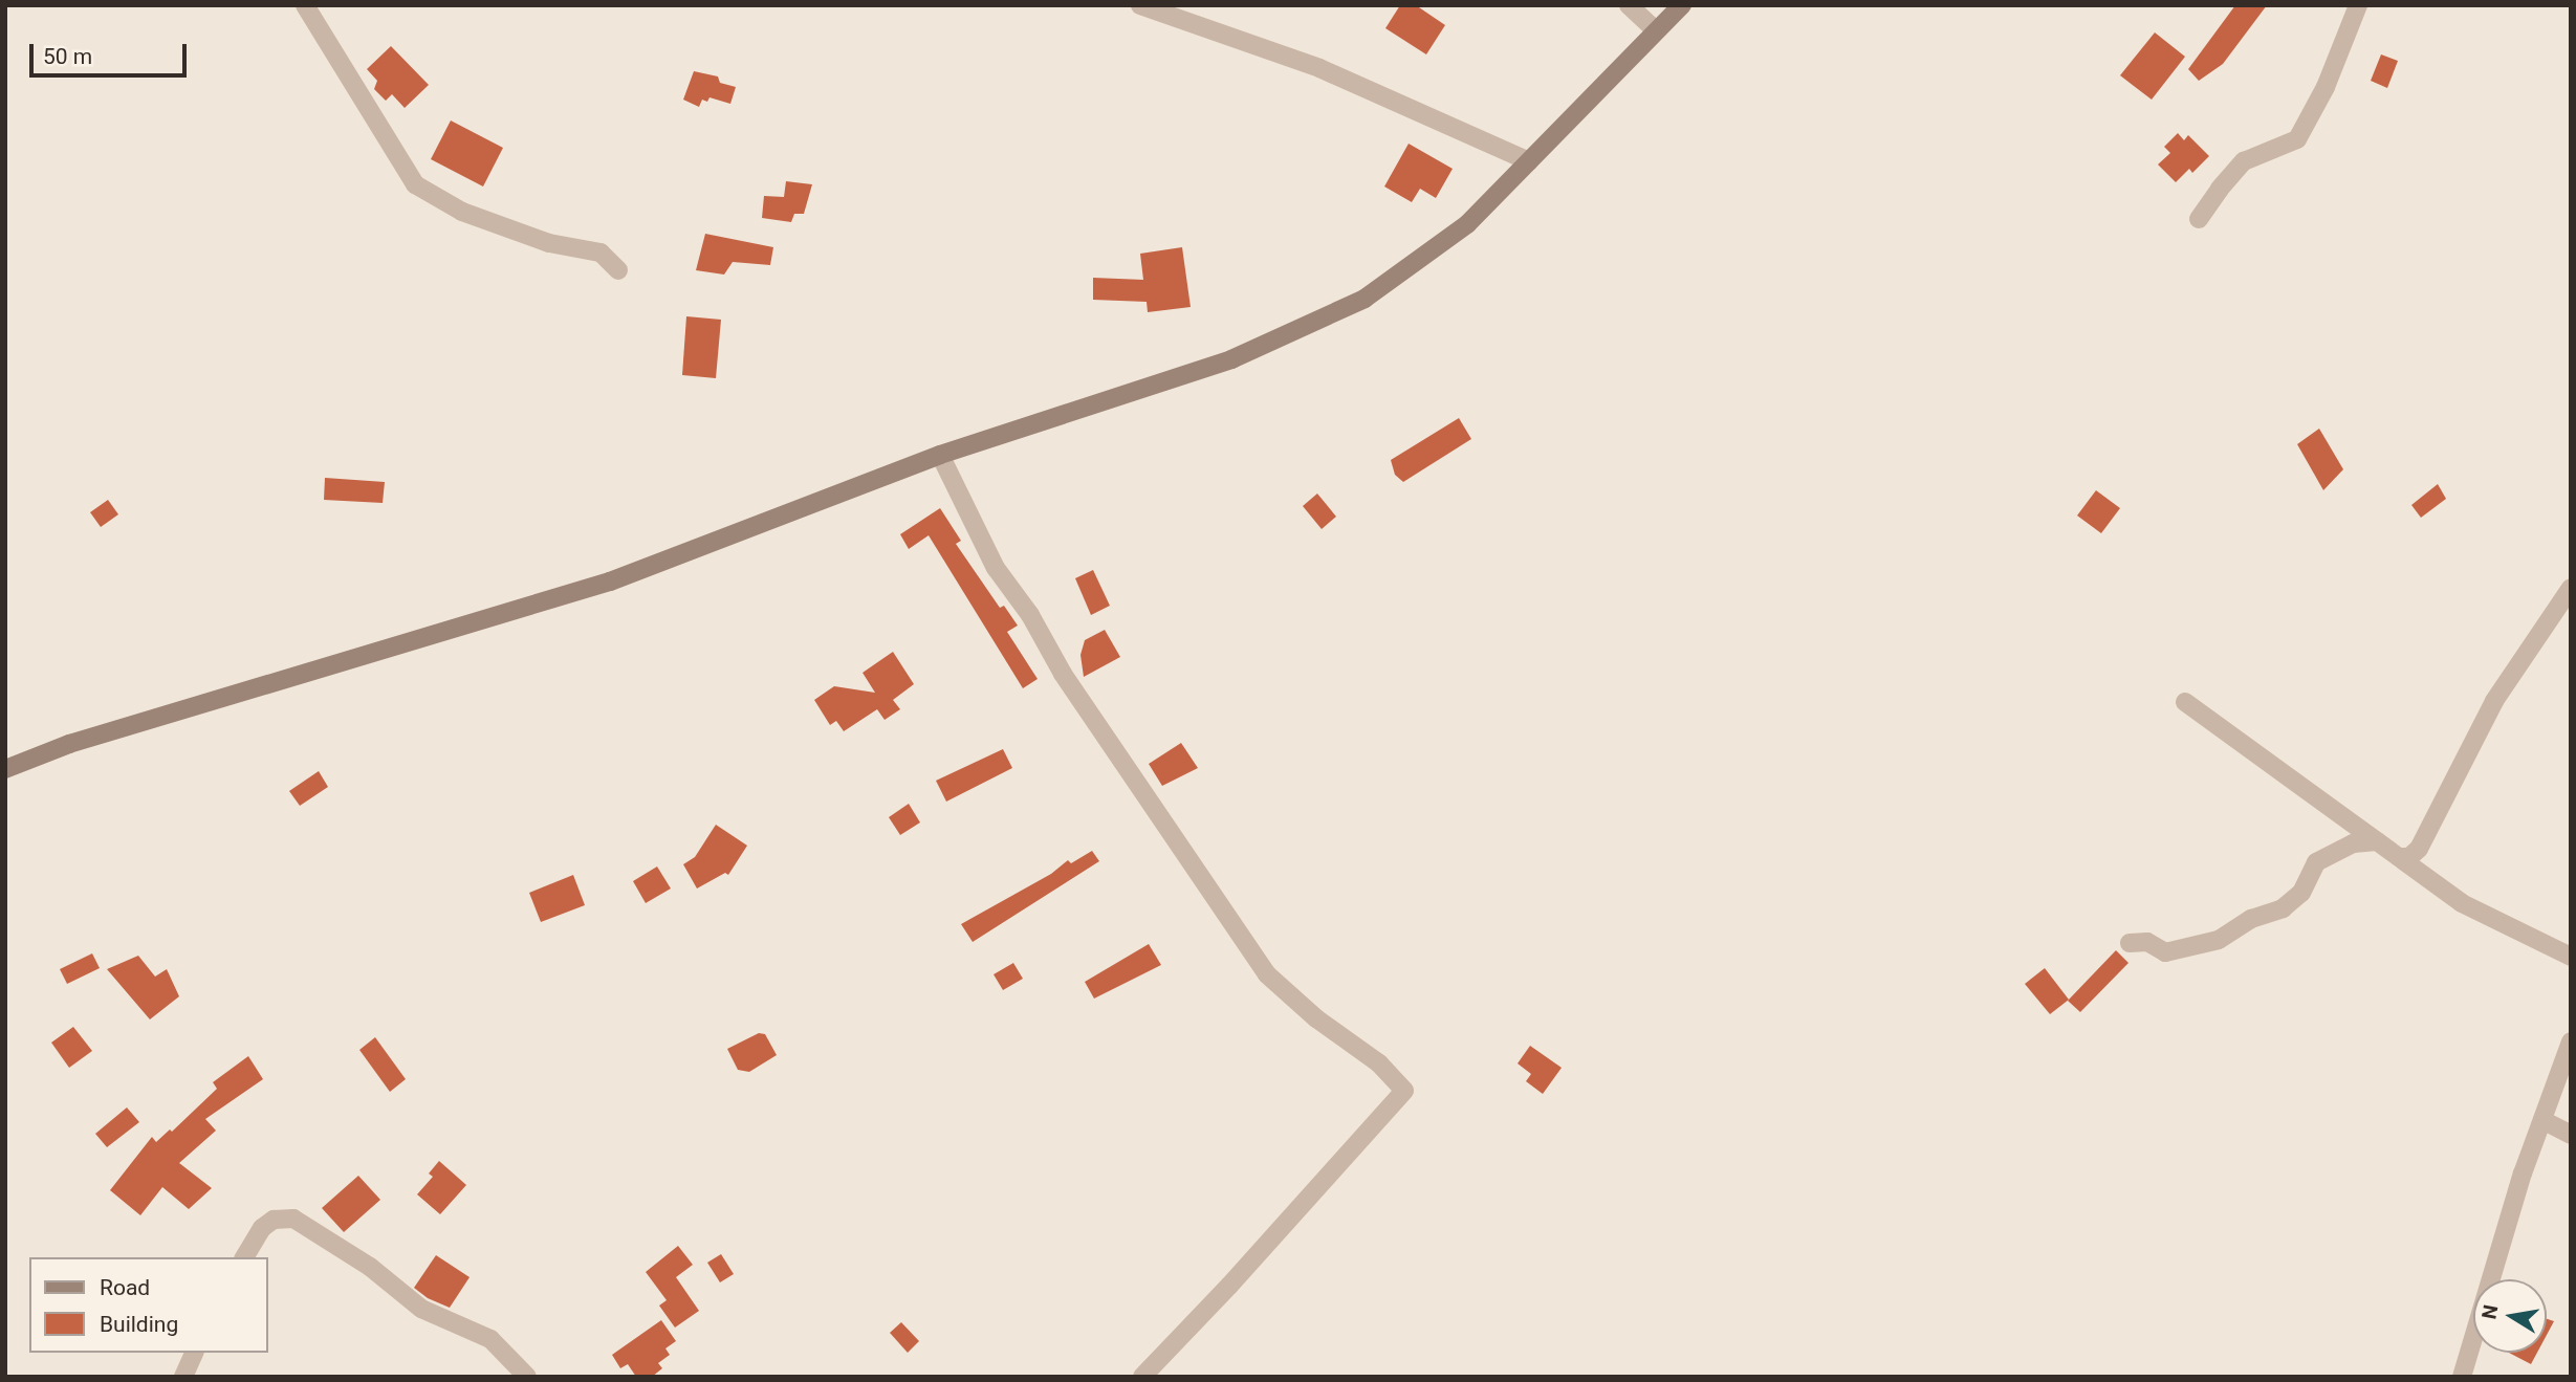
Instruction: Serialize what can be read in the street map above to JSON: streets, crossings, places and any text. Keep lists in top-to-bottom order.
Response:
{
  "legend": ["Road", "Building"],
  "scale_bar": "50 m",
  "north": "left"
}
